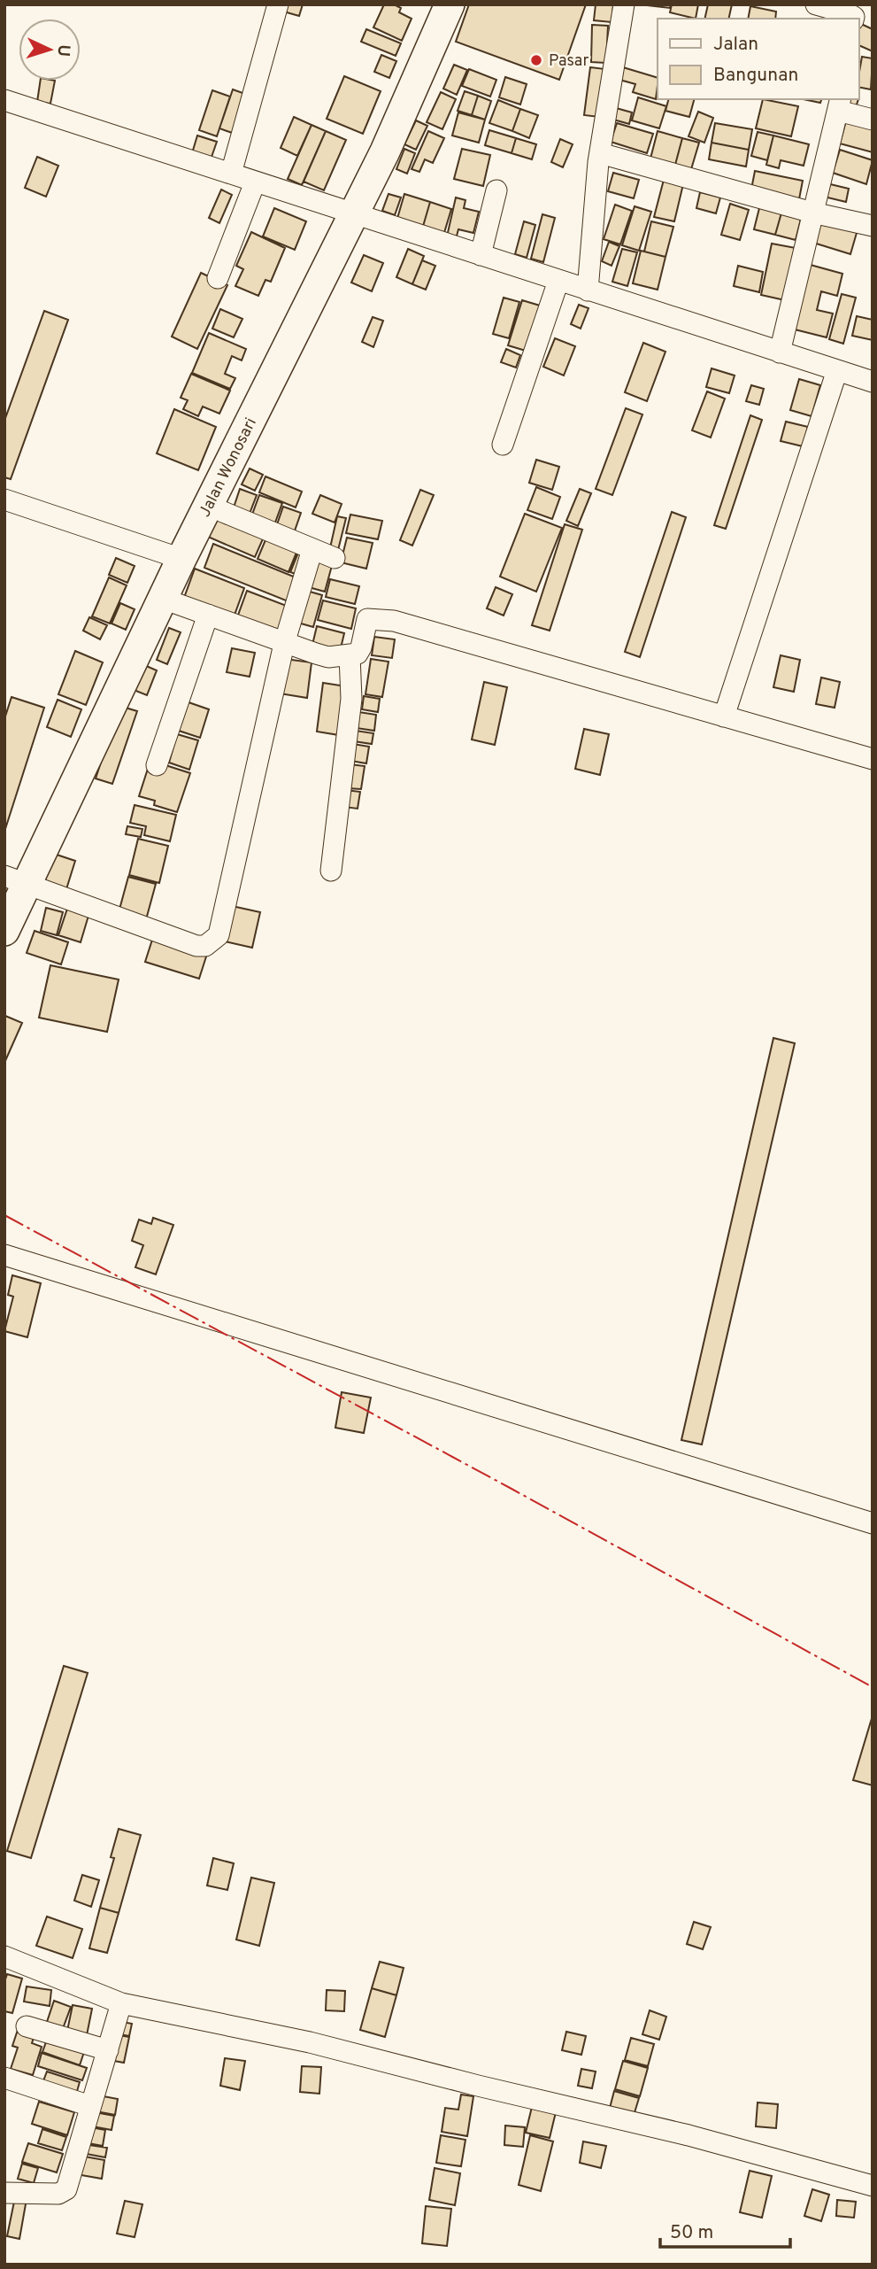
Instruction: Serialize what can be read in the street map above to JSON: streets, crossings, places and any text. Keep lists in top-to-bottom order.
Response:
{
  "streets": {
    "highway": ["Jalan Wonosari"]
  },
  "places": ["Pasar"],
  "legend": ["Jalan", "Bangunan"],
  "scale_bar": "50 m",
  "north": "right"
}
